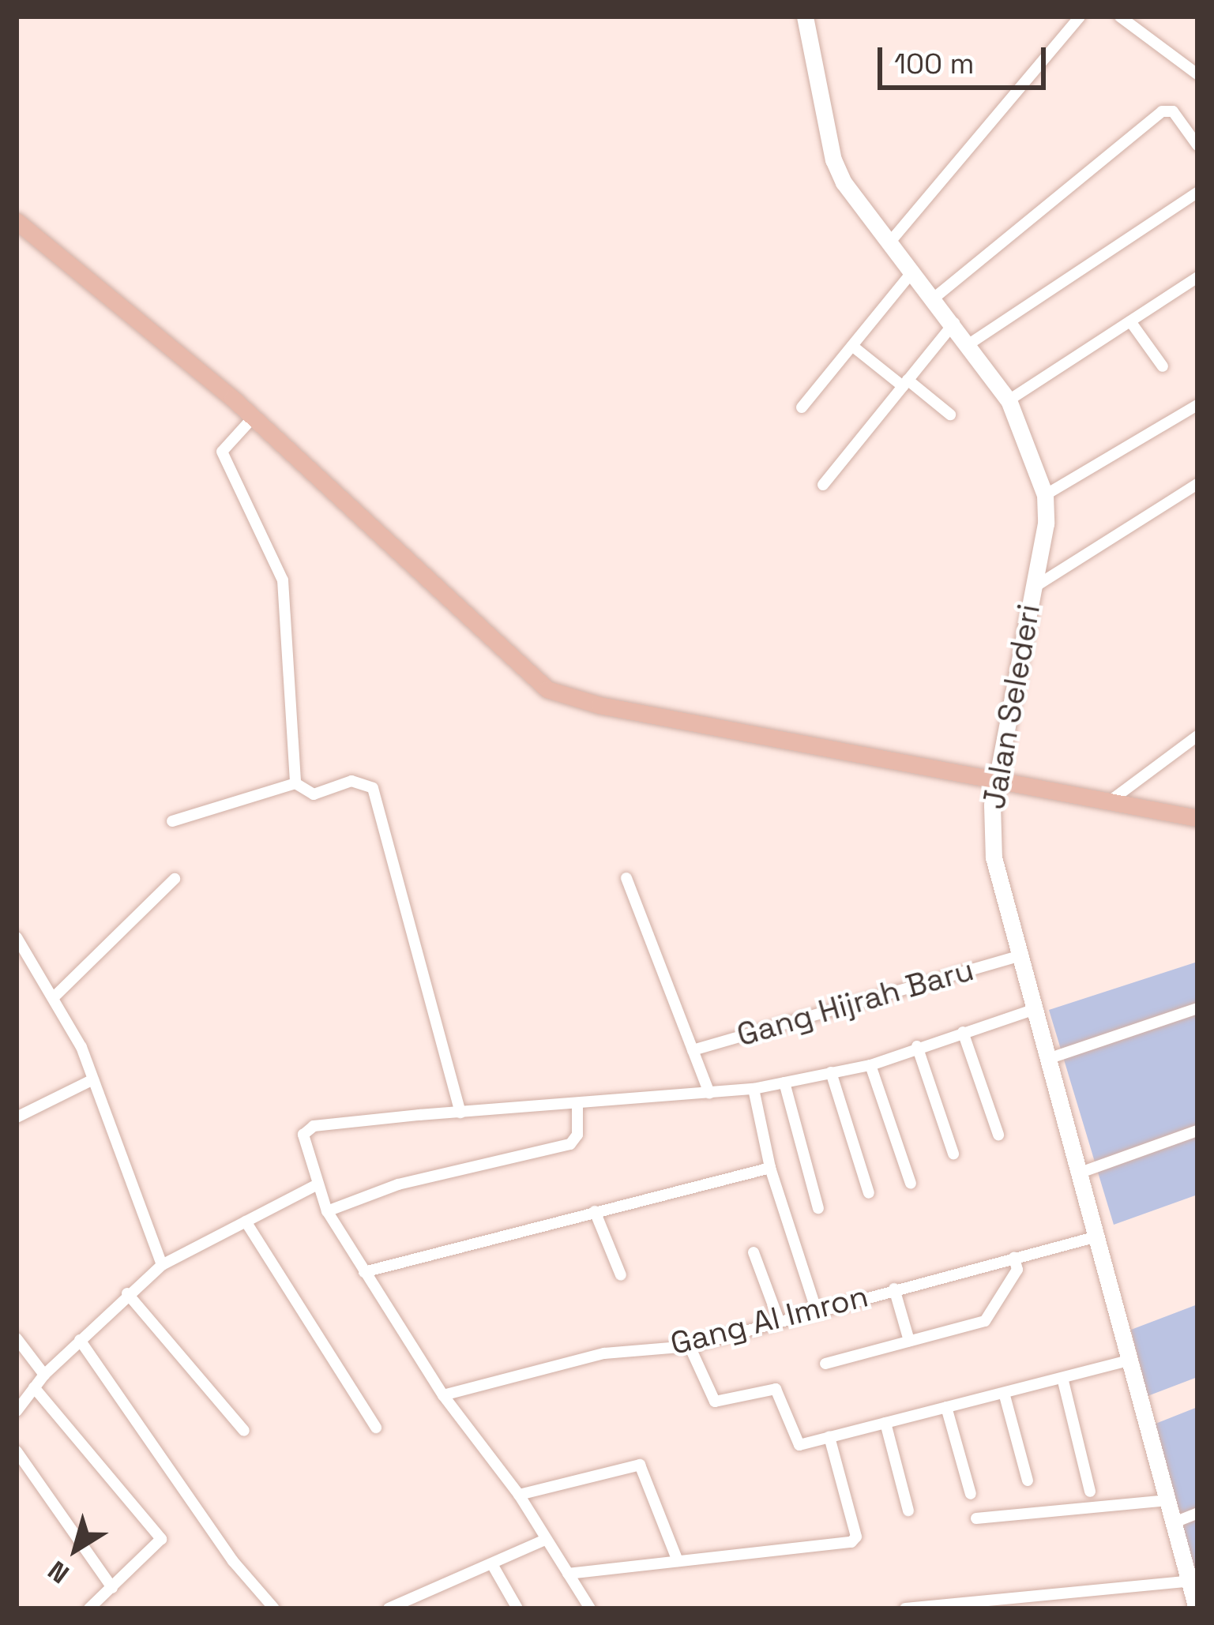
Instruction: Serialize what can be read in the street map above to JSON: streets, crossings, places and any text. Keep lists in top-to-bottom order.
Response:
{
  "streets": {
    "street": ["Jalan Selederi", "Gang Hijrah Baru", "Gang Al Imron"]
  },
  "crossings": [
    ["Jalan Selederi", "Gang Hijrah Baru"],
    ["Jalan Selederi", "Gang Al Imron"]
  ],
  "scale_bar": "100 m",
  "north": "bottom left"
}
